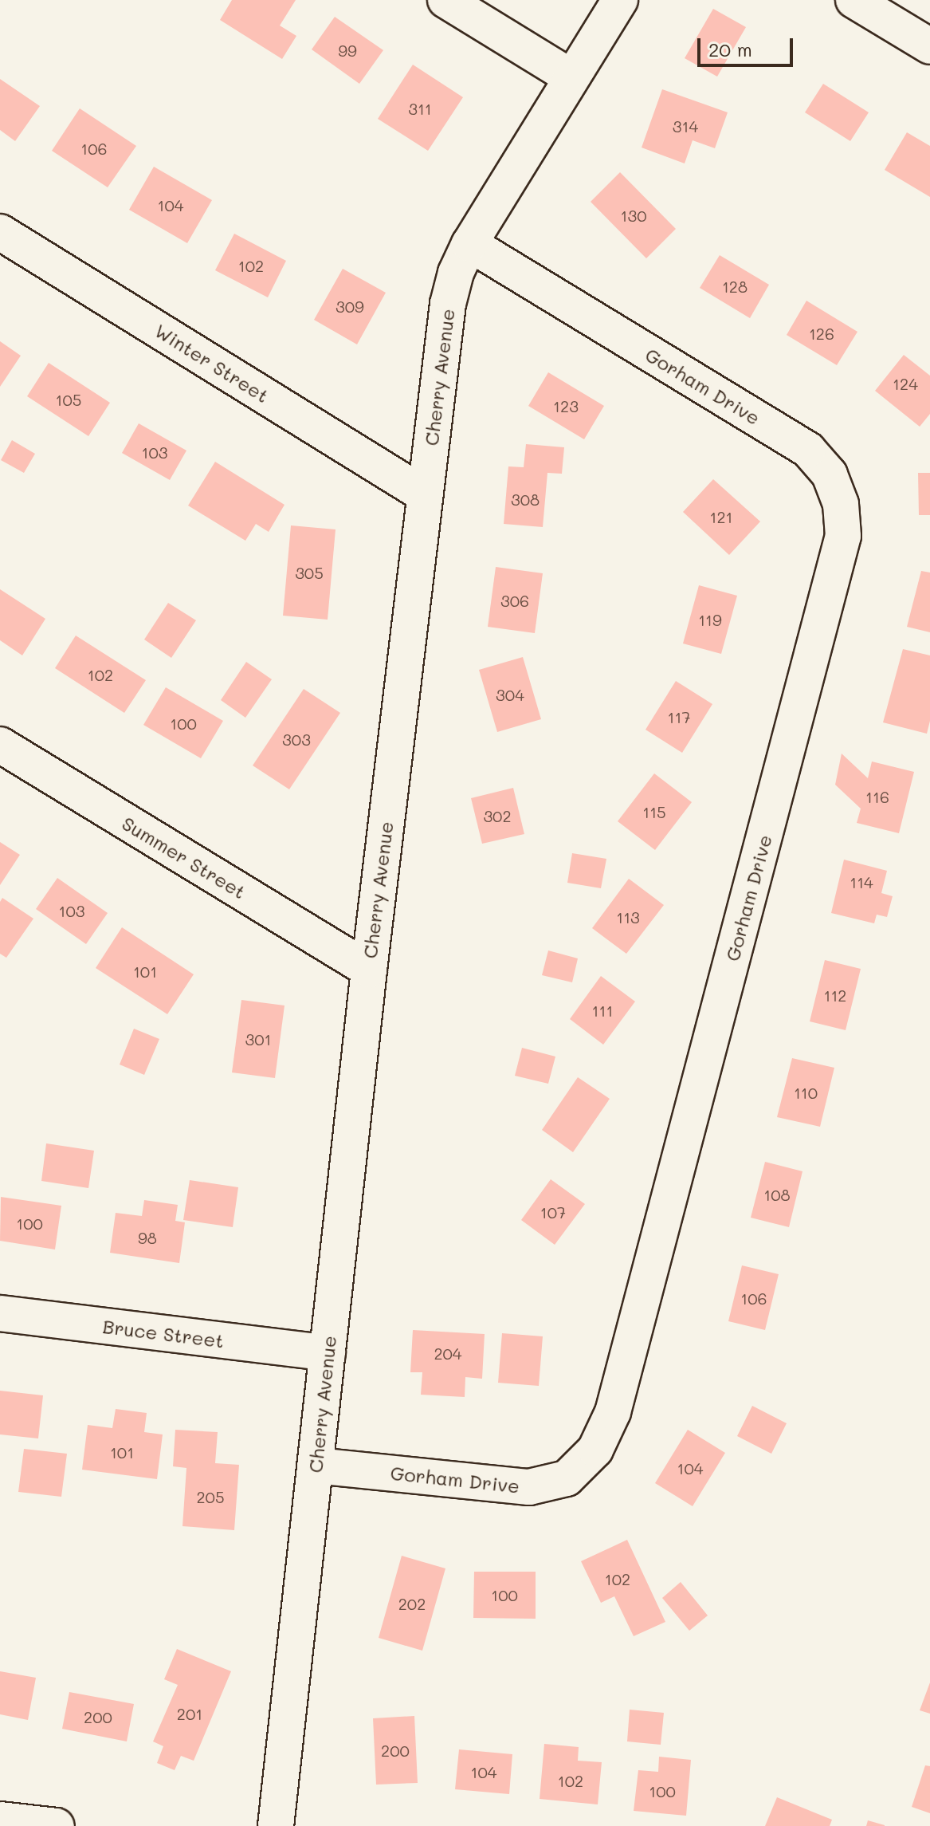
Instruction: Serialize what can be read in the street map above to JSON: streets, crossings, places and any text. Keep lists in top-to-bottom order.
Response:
{
  "streets": {
    "street": [
      "Winter Street",
      "Cherry Avenue",
      "Gorham Drive",
      "Summer Street",
      "Bruce Street"
    ]
  },
  "crossings": [
    ["Winter Street", "Cherry Avenue"],
    ["Cherry Avenue", "Gorham Drive"],
    ["Cherry Avenue", "Summer Street"],
    ["Cherry Avenue", "Bruce Street"]
  ],
  "house_numbers": [
    "99",
    "311",
    "314",
    "106",
    "104",
    "130",
    "102",
    "128",
    "309",
    "126",
    "124",
    "105",
    "123",
    "103",
    "308",
    "121",
    "305",
    "306",
    "119",
    "102",
    "304",
    "117",
    "100",
    "303",
    "116",
    "115",
    "302",
    "114",
    "103",
    "113",
    "101",
    "112",
    "111",
    "301",
    "110",
    "108",
    "107",
    "100",
    "98",
    "106",
    "204",
    "101",
    "104",
    "205",
    "102",
    "100",
    "202",
    "201",
    "200",
    "200",
    "104",
    "102",
    "100"
  ],
  "scale_bar": "20 m"
}
